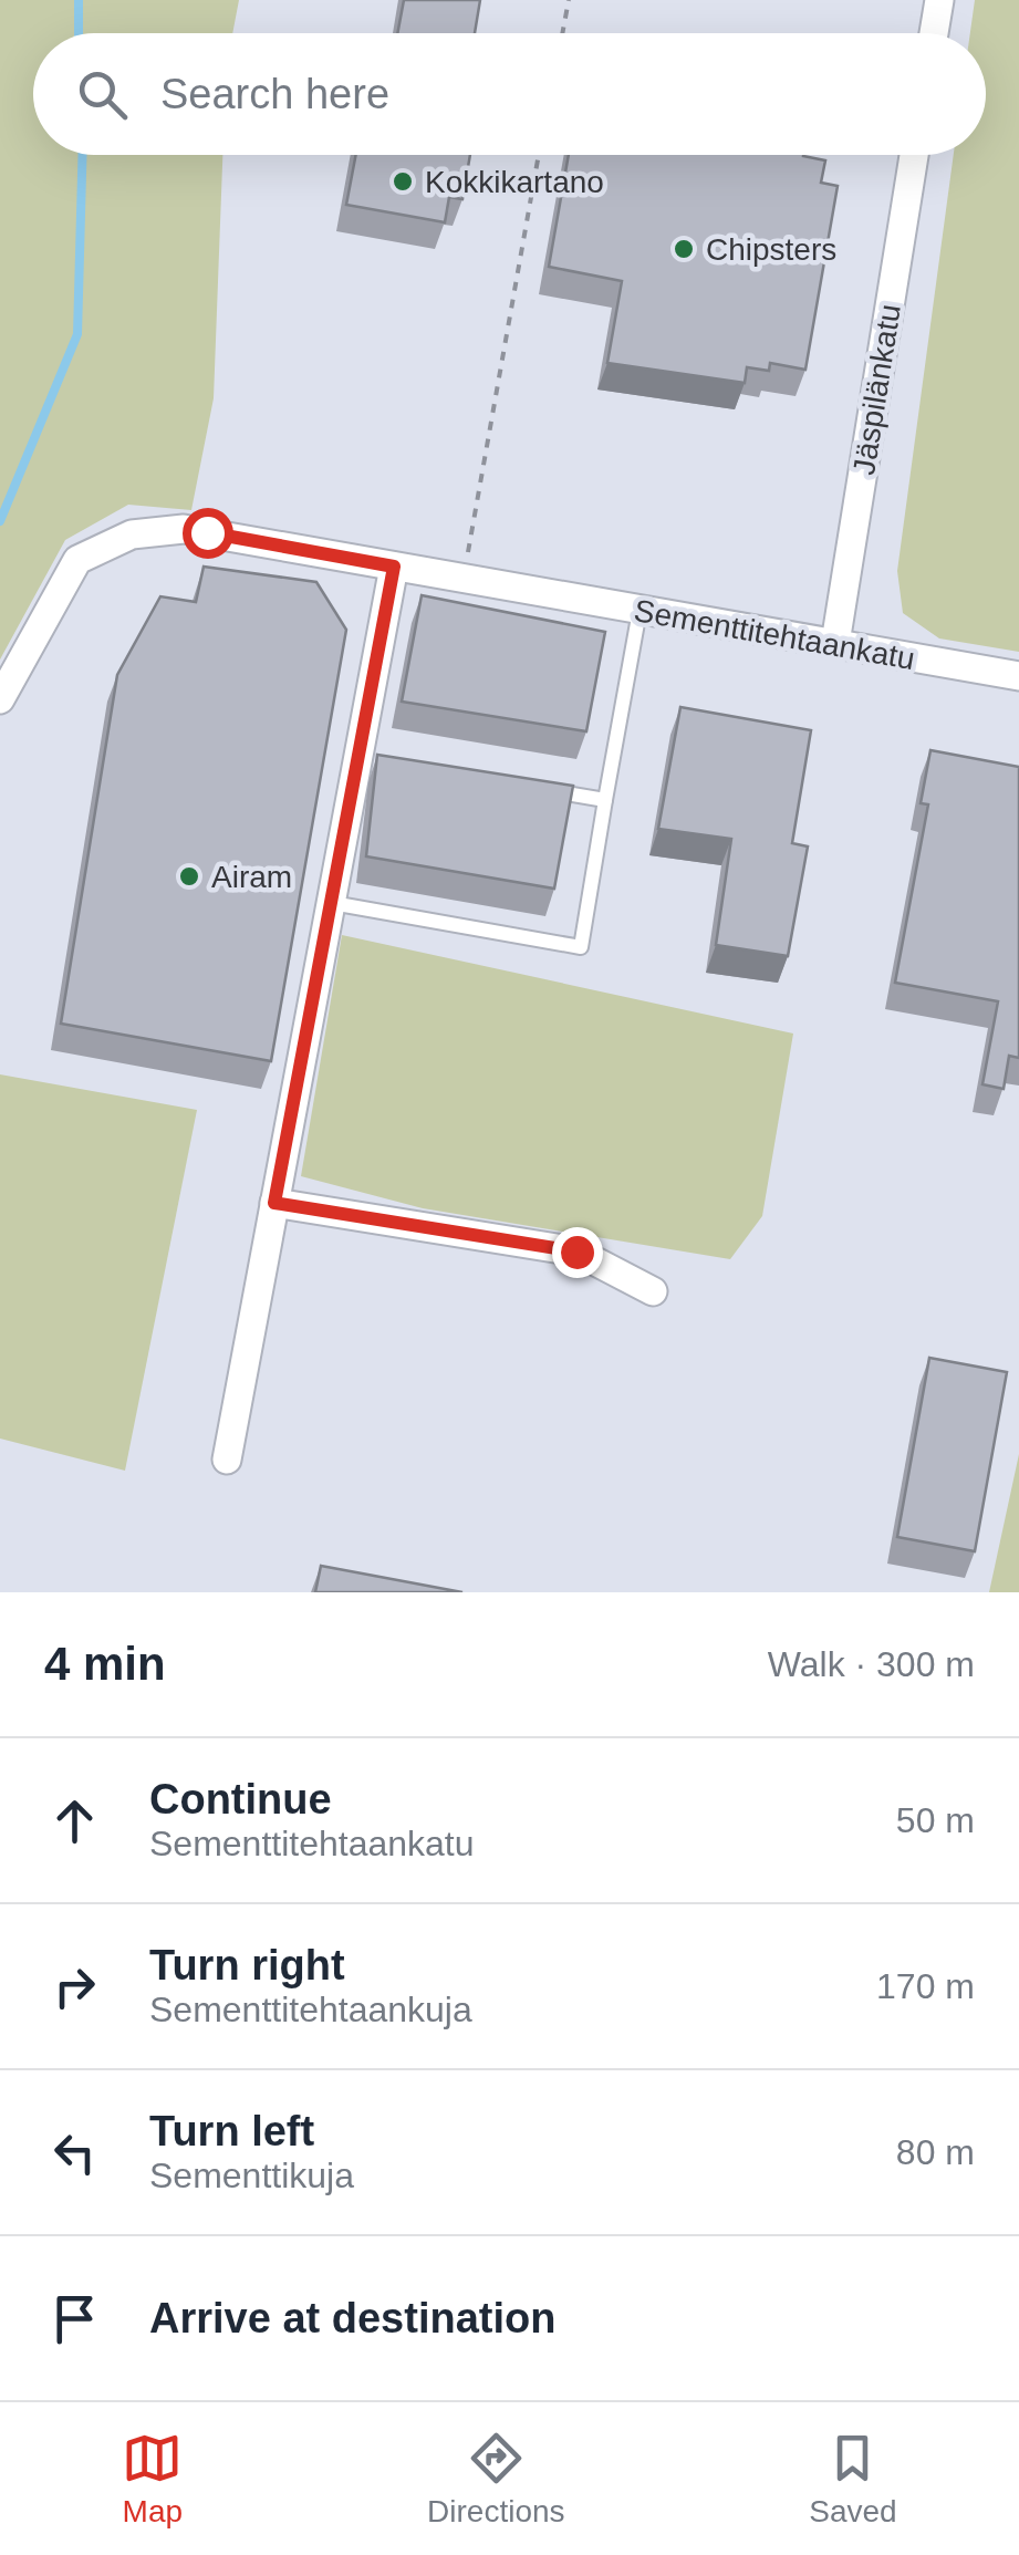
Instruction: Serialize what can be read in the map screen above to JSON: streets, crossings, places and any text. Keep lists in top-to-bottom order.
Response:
{
  "streets": {
    "street": ["Jäspilänkatu", "Sementtitehtaankatu"]
  },
  "crossings": [
    ["Jäspilänkatu", "Sementtitehtaankatu"]
  ],
  "places": ["Kokkikartano", "Chipsters", "Airam"],
  "page": {
    "search": "Search here",
    "heading": ["4 min", "Walk · 300 m"],
    "list": [
      ["Continue", "Sementtitehtaankatu", "50 m"],
      ["Turn right", "Sementtitehtaankuja", "170 m"],
      ["Turn left", "Sementtikuja", "80 m"],
      "Arrive at destination"
    ],
    "nav": ["Map", "Directions", "Saved"]
  }
}
